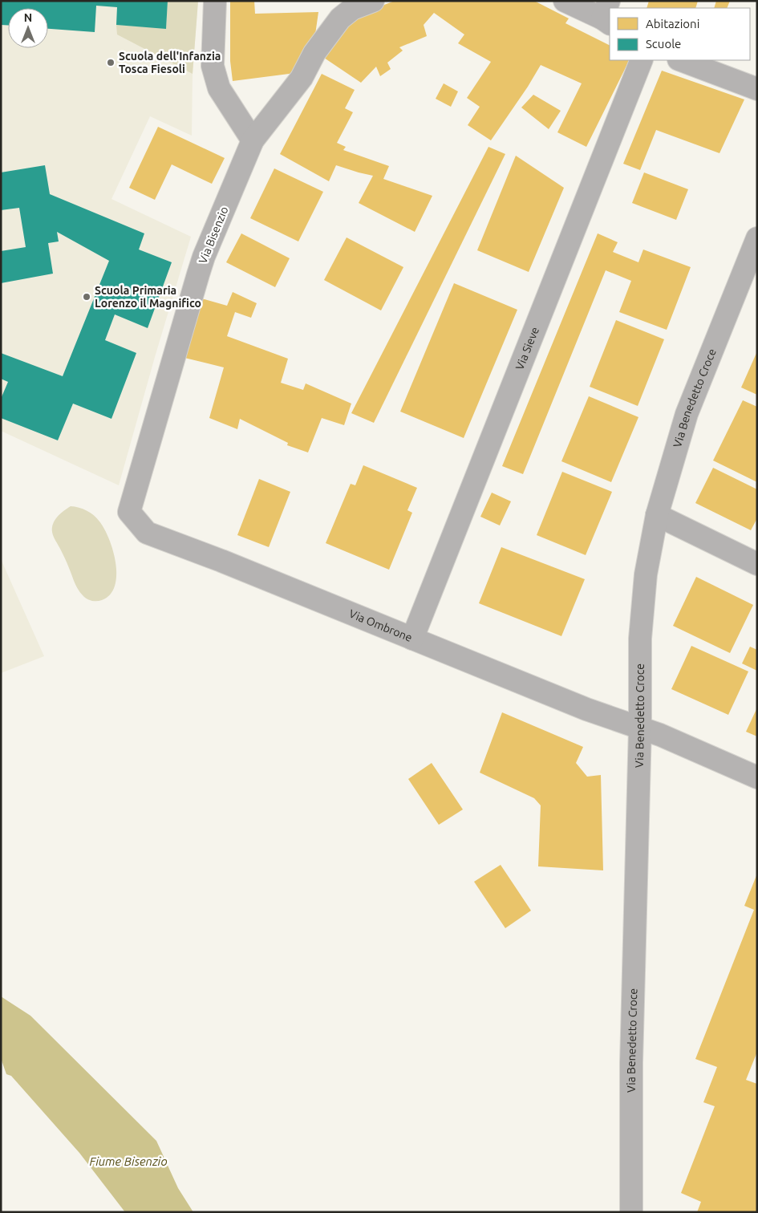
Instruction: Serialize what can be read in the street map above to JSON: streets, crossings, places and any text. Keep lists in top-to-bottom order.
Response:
{
  "streets": {
    "street": [
      "Via Bisenzio",
      "Via Sieve",
      "Via Benedetto Croce",
      "Via Ombrone"
    ]
  },
  "crossings": [
    ["Via Bisenzio", "Via Ombrone"],
    ["Via Sieve", "Via Ombrone"],
    ["Via Benedetto Croce", "Via Ombrone"]
  ],
  "water": ["Fiume Bisenzio"],
  "places": ["Scuola dell'Infanzia Tosca Fiesoli", "Scuola Primaria Lorenzo il Magnifico"],
  "legend": ["Abitazioni", "Scuole"],
  "north": "top"
}
